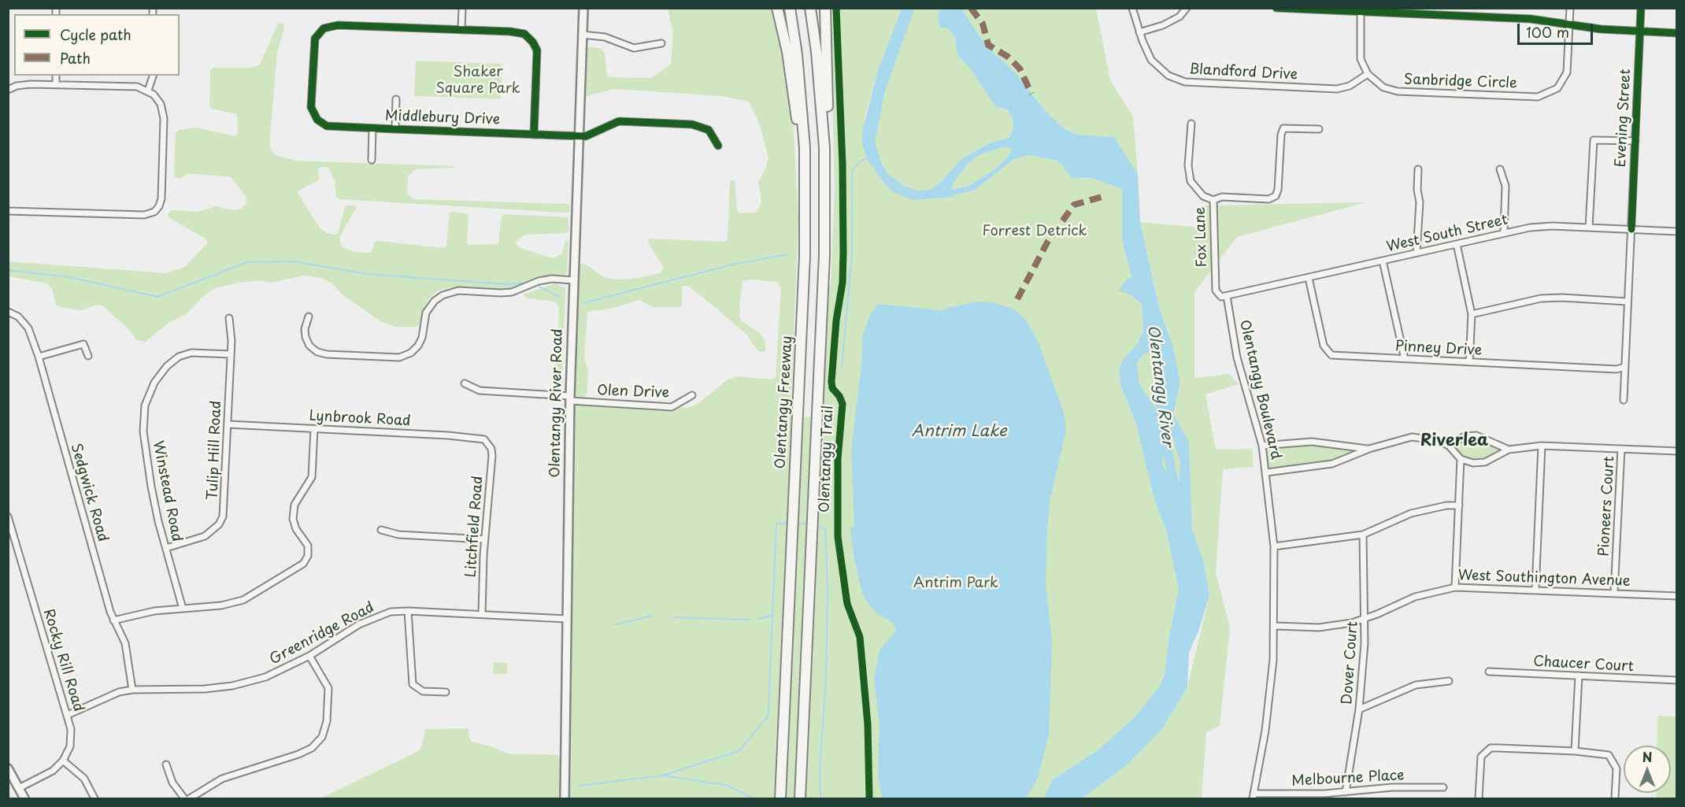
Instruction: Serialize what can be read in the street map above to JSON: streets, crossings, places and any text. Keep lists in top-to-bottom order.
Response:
{
  "streets": {
    "highway": ["Olentangy Freeway"],
    "main road": ["Olentangy River Road"],
    "street": [
      "Blandford Drive",
      "Sanbridge Circle",
      "Middlebury Drive",
      "Evening Street",
      "West South Street",
      "Fox Lane",
      "Pinney Drive",
      "Olentangy Boulevard",
      "Olen Drive",
      "Lynbrook Road",
      "Tulip Hill Road",
      "Winstead Road",
      "Sedgwick Road",
      "Pioneers Court",
      "Litchfield Road",
      "West Southington Avenue",
      "Greenridge Road",
      "Rocky Rill Road",
      "Dover Court",
      "Chaucer Court",
      "Melbourne Place"
    ],
    "cycle path": ["Olentangy Trail"]
  },
  "crossings": [
    ["Blandford Drive", "Sanbridge Circle"],
    ["Middlebury Drive", "Olentangy River Road"],
    ["Evening Street", "West South Street"],
    ["Evening Street", "Pinney Drive"],
    ["West South Street", "Fox Lane"],
    ["West South Street", "Pinney Drive"],
    ["West South Street", "Olentangy Boulevard"],
    ["Fox Lane", "Olentangy Boulevard"],
    ["Olentangy Boulevard", "West Southington Avenue"],
    ["Olentangy Boulevard", "Melbourne Place"],
    ["Olen Drive", "Olentangy River Road"],
    ["Olentangy River Road", "Greenridge Road"],
    ["Lynbrook Road", "Tulip Hill Road"],
    ["Lynbrook Road", "Litchfield Road"],
    ["Tulip Hill Road", "Winstead Road"],
    ["Sedgwick Road", "Greenridge Road"],
    ["Pioneers Court", "West Southington Avenue"],
    ["Litchfield Road", "Greenridge Road"],
    ["West Southington Avenue", "Dover Court"],
    ["Greenridge Road", "Rocky Rill Road"],
    ["Dover Court", "Melbourne Place"]
  ],
  "districts": ["Riverlea"],
  "water": ["Olentangy River", "Antrim Lake"],
  "parks": ["Shaker Square Park", "Forrest Detrick", "Antrim Park"],
  "legend": ["Cycle path", "Path"],
  "scale_bar": "100 m",
  "north": "top"
}
